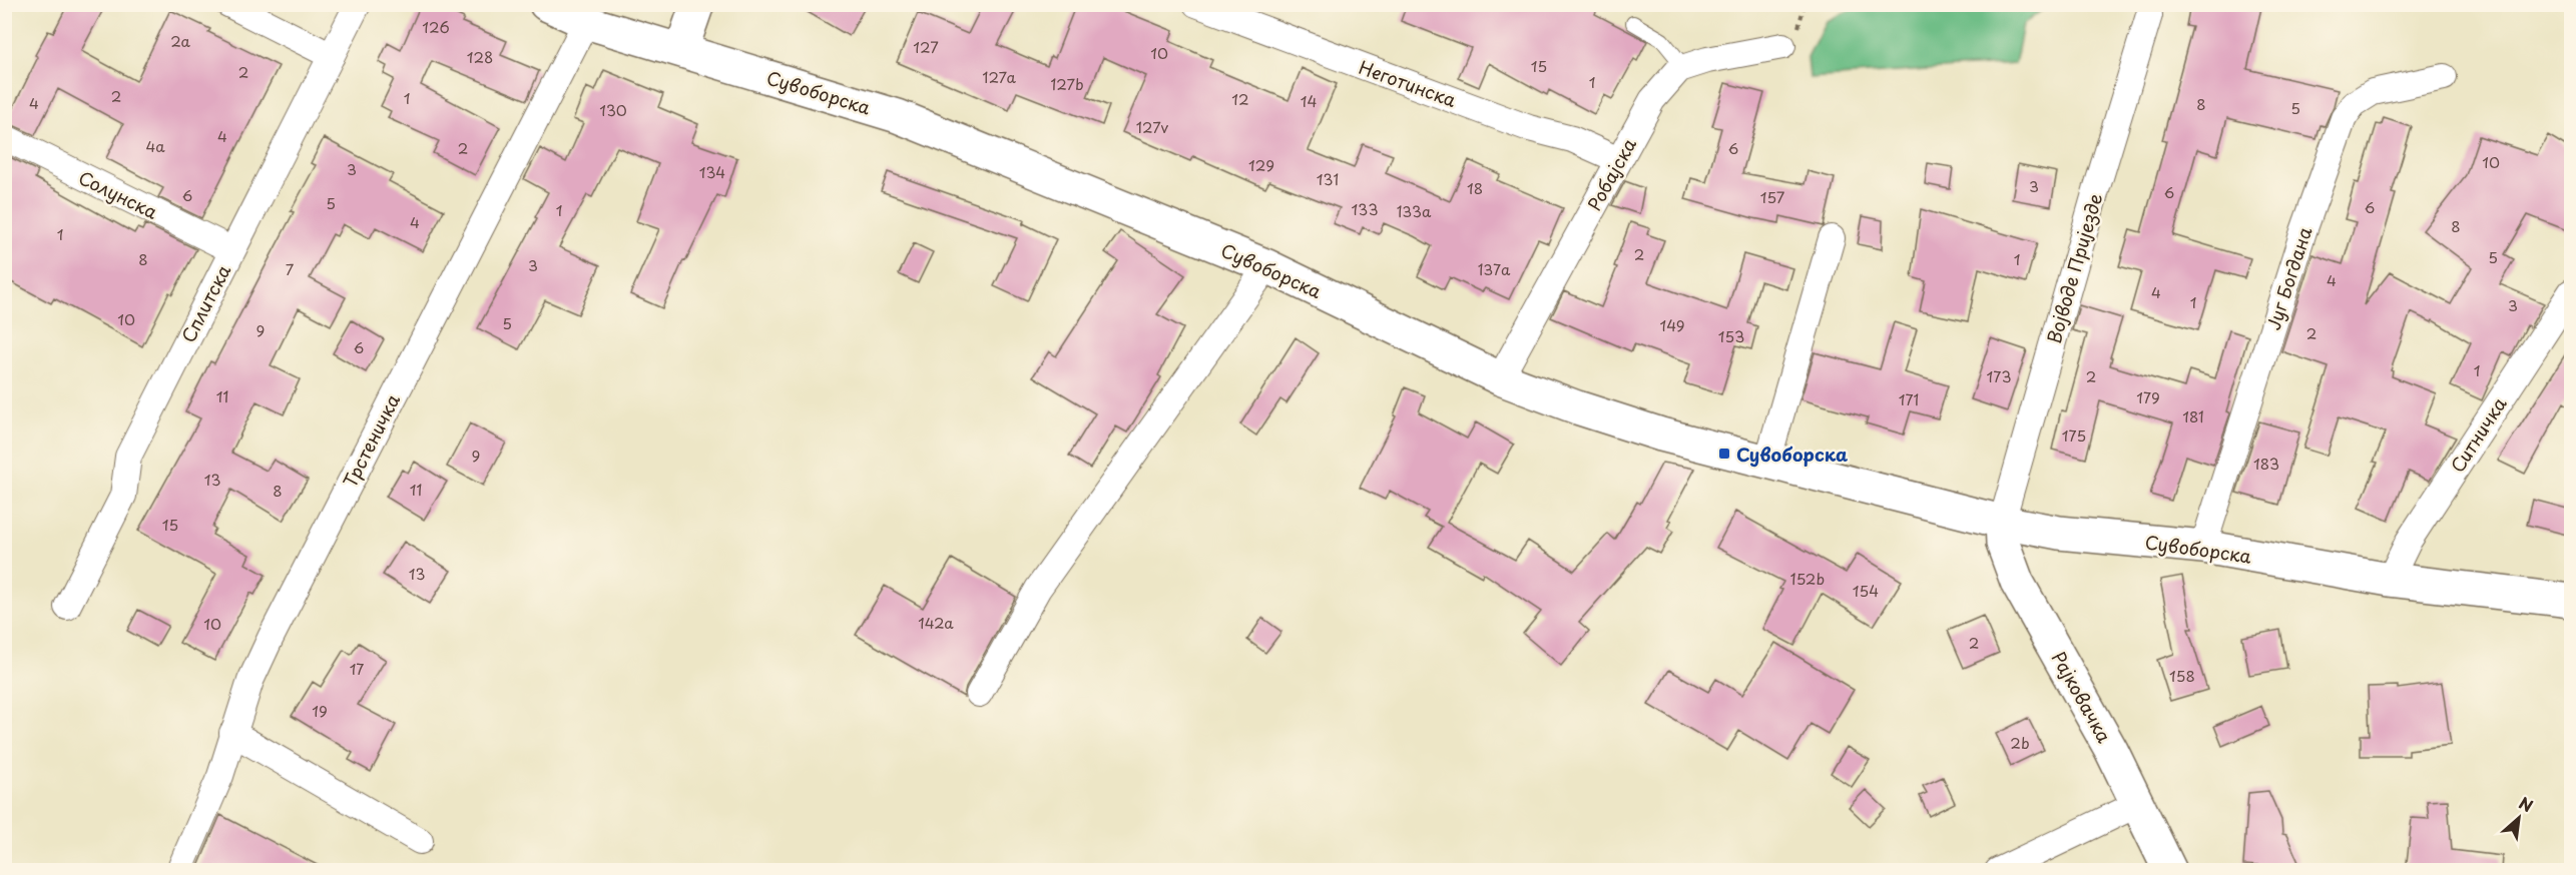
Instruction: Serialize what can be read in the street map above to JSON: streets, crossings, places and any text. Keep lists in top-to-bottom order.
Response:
{
  "streets": {
    "main road": ["Сувоборска", "Рајковачка"],
    "street": [
      "Неготинска",
      "Робајска",
      "Солунска",
      "Војводе Пријезде",
      "Југ Богдана",
      "Сплитска",
      "Ситничка",
      "Трстеничка"
    ]
  },
  "crossings": [
    ["Неготинска", "Робајска"],
    ["Сувоборска", "Робајска"],
    ["Сувоборска", "Војводе Пријезде"],
    ["Сувоборска", "Југ Богдана"],
    ["Сувоборска", "Ситничка"],
    ["Сувоборска", "Трстеничка"],
    ["Сувоборска", "Рајковачка"],
    ["Солунска", "Сплитска"],
    ["Војводе Пријезде", "Рајковачка"]
  ],
  "places": {
    "transit": ["Сувоборска"]
  },
  "house_numbers": [
    "126",
    "2a",
    "127",
    "10",
    "128",
    "15",
    "2",
    "127a",
    "1",
    "127b",
    "2",
    "1",
    "12",
    "14",
    "4",
    "8",
    "5",
    "130",
    "127v",
    "4",
    "4a",
    "2",
    "6",
    "10",
    "129",
    "3",
    "134",
    "131",
    "3",
    "18",
    "6",
    "6",
    "157",
    "5",
    "6",
    "133",
    "1",
    "133a",
    "4",
    "8",
    "1",
    "2",
    "5",
    "8",
    "1",
    "3",
    "7",
    "137a",
    "4",
    "4",
    "1",
    "3",
    "10",
    "5",
    "149",
    "9",
    "2",
    "153",
    "6",
    "1",
    "173",
    "2",
    "11",
    "179",
    "171",
    "181",
    "175",
    "9",
    "183",
    "13",
    "11",
    "8",
    "15",
    "13",
    "152b",
    "154",
    "142a",
    "10",
    "2",
    "17",
    "158",
    "19",
    "2b"
  ],
  "north": "top right"
}
